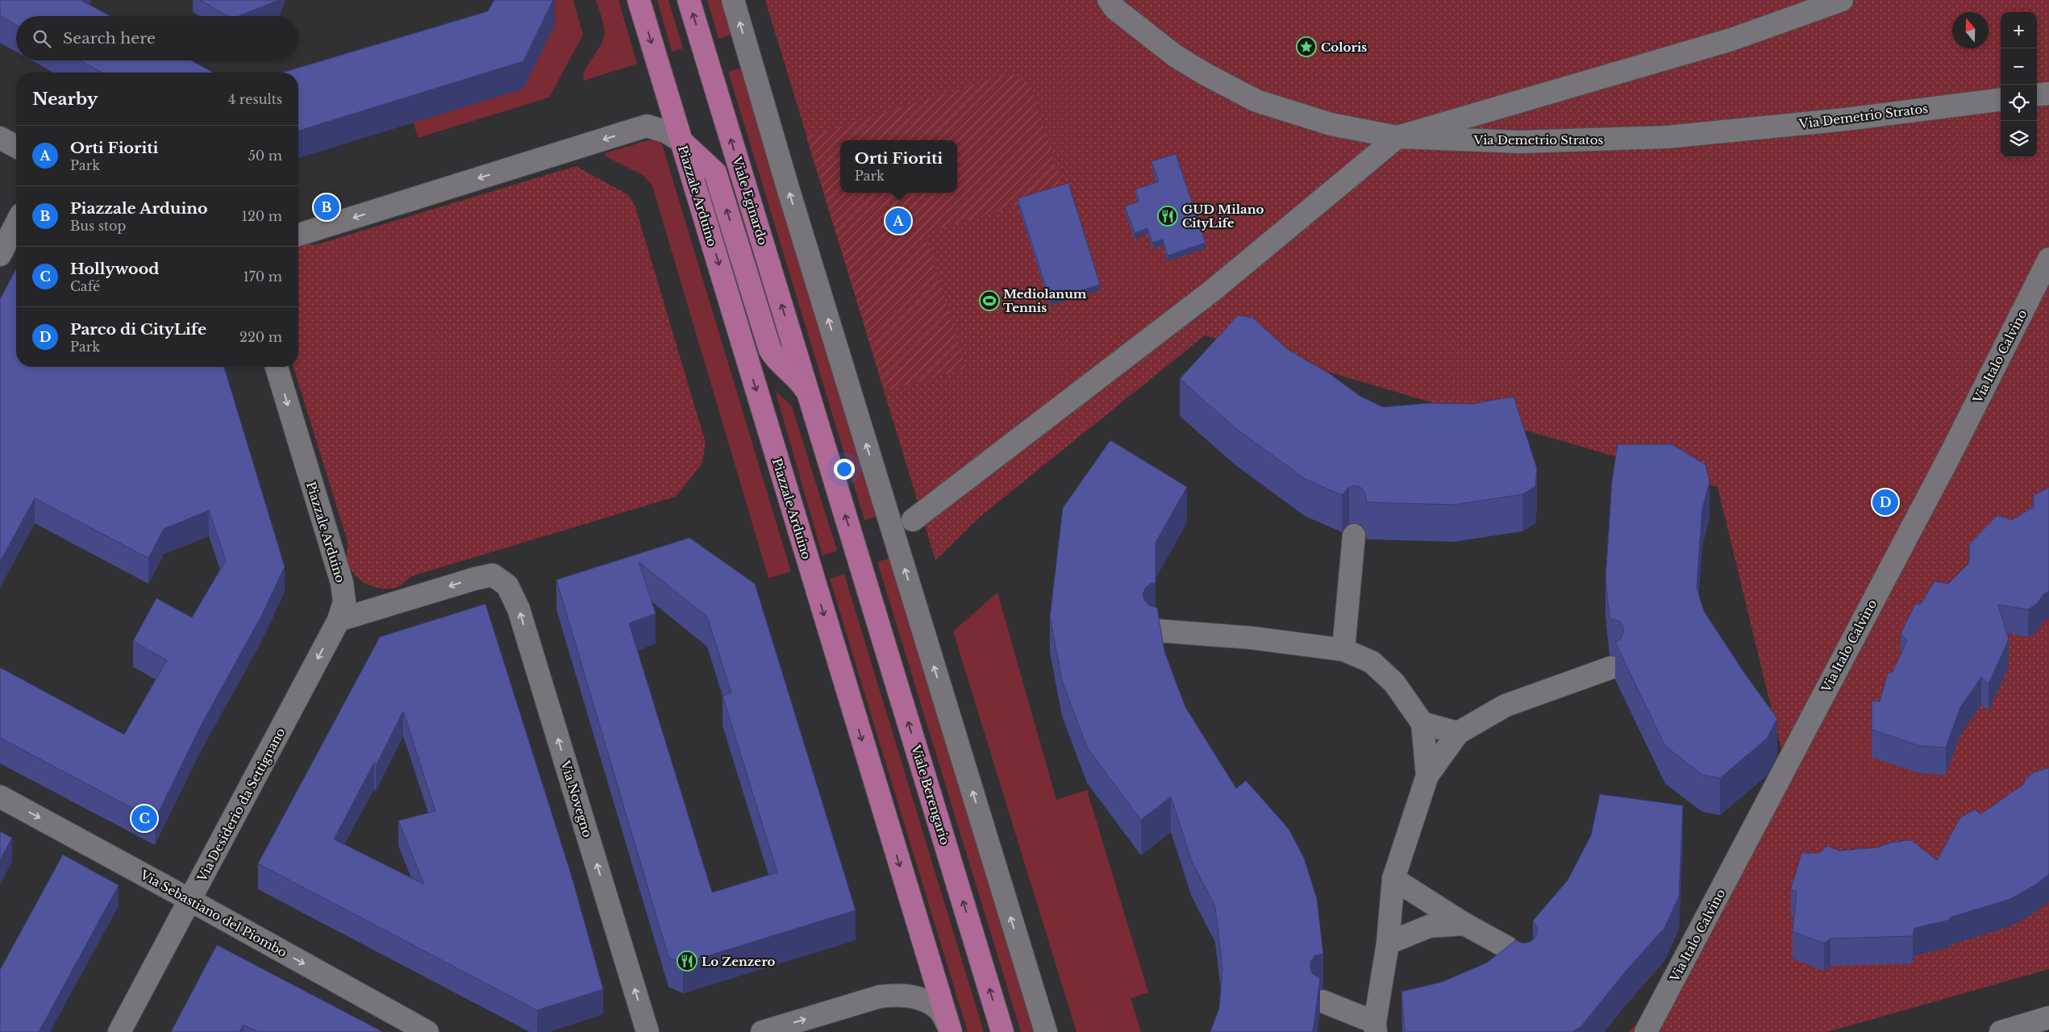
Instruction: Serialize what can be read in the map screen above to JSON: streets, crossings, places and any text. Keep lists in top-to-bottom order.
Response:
{
  "streets": {
    "main road": ["Piazzale Arduino", "Viale Eginardo", "Viale Berengario"],
    "street": [
      "Via Demetrio Stratos",
      "Via Italo Calvino",
      "Via Novegno",
      "Via Desiderio da Settignano",
      "Via Sebastiano del Piombo"
    ]
  },
  "crossings": [
    ["Piazzale Arduino", "Via Novegno"],
    ["Piazzale Arduino", "Via Desiderio da Settignano"],
    ["Viale Eginardo", "Viale Berengario"],
    ["Via Novegno", "Via Desiderio da Settignano"],
    ["Via Desiderio da Settignano", "Via Sebastiano del Piombo"]
  ],
  "one_way": ["Viale Berengario", "Via Desiderio da Settignano", "Via Sebastiano del Piombo"],
  "places": {
    "place": ["Coloris"],
    "restaurant": ["GUD Milano CityLife", "Lo Zenzero"],
    "sports": ["Mediolanum Tennis"]
  },
  "north": "top",
  "page": {
    "map_buttons": ["+", "−"],
    "search": "Search here",
    "heading": ["Nearby", "4 results"],
    "list": [
      {
        "mark": "A",
        "name": "Orti Fioriti",
        "note": "Park",
        "value": "50 m"
      },
      {
        "mark": "B",
        "name": "Piazzale Arduino",
        "note": "Bus stop",
        "value": "120 m"
      },
      {
        "mark": "C",
        "name": "Hollywood",
        "note": "Café",
        "value": "170 m"
      },
      {
        "mark": "D",
        "name": "Parco di CityLife",
        "note": "Park",
        "value": "220 m"
      }
    ],
    "popup": ["Orti Fioriti", "Park"],
    "pins": [
      "B",
      "A",
      "D",
      "C"
    ]
  }
}
